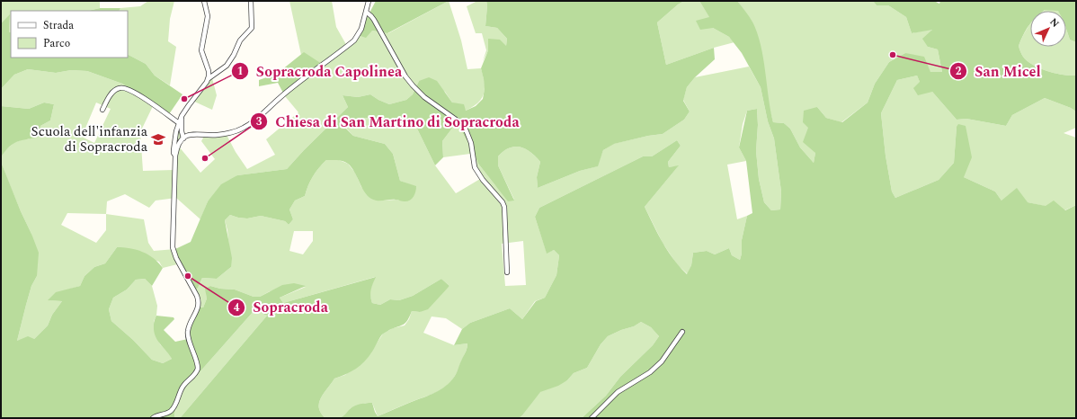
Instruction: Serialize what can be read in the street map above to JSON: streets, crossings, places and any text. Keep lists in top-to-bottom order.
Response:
{
  "places": {
    "other": [
      "San Micel",
      "Sopracroda Capolinea",
      "Chiesa di San Martino di Sopracroda",
      "Sopracroda"
    ],
    "school or university": ["Scuola dell'infanzia di Sopracroda"]
  },
  "legend": ["Strada", "Parco"],
  "north": "top right"
}
